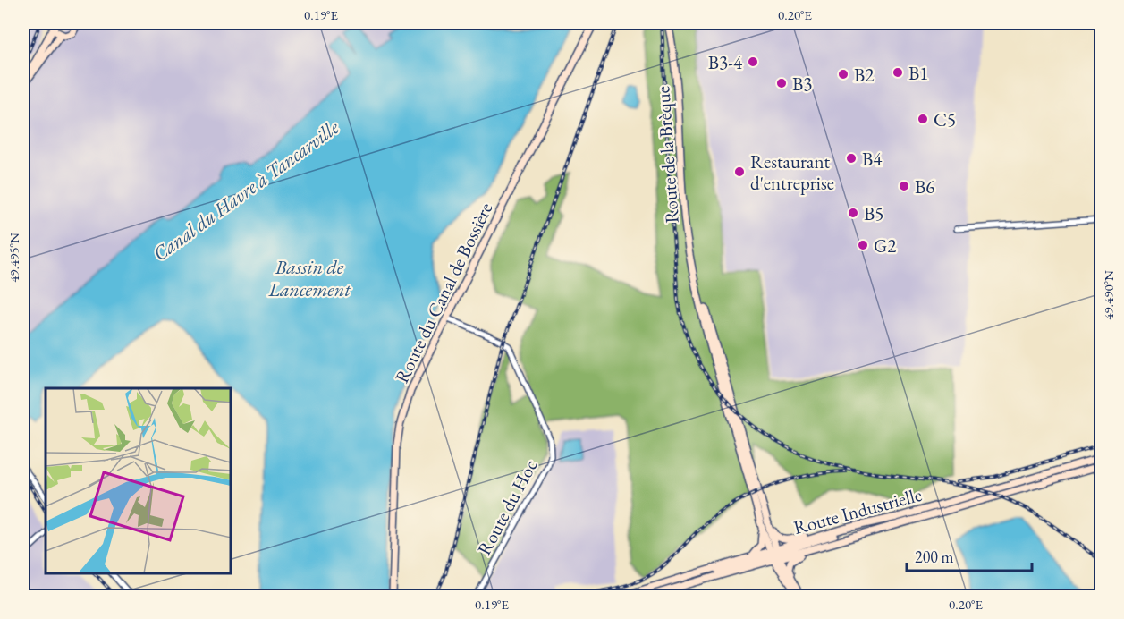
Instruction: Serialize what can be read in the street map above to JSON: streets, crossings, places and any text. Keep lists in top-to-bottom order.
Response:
{
  "streets": {
    "main road": ["Route de la Brèque", "Route du Canal de Bossière", "Route Industrielle"],
    "street": ["Route du Hoc"]
  },
  "crossings": [
    ["Route de la Brèque", "Route Industrielle"],
    ["Route du Canal de Bossière", "Route du Hoc"]
  ],
  "water": ["Canal du Havre à Tancarville", "Bassin de Lancement"],
  "places": [
    "B3-4",
    "B1",
    "B2",
    "B3",
    "C5",
    "B4",
    "Restaurant d'entreprise",
    "B6",
    "B5",
    "G2"
  ],
  "scale_bar": "200 m",
  "coordinates": [
    "0.19°E",
    "0.20°E",
    "49.495°N",
    "49.490°N"
  ]
}
